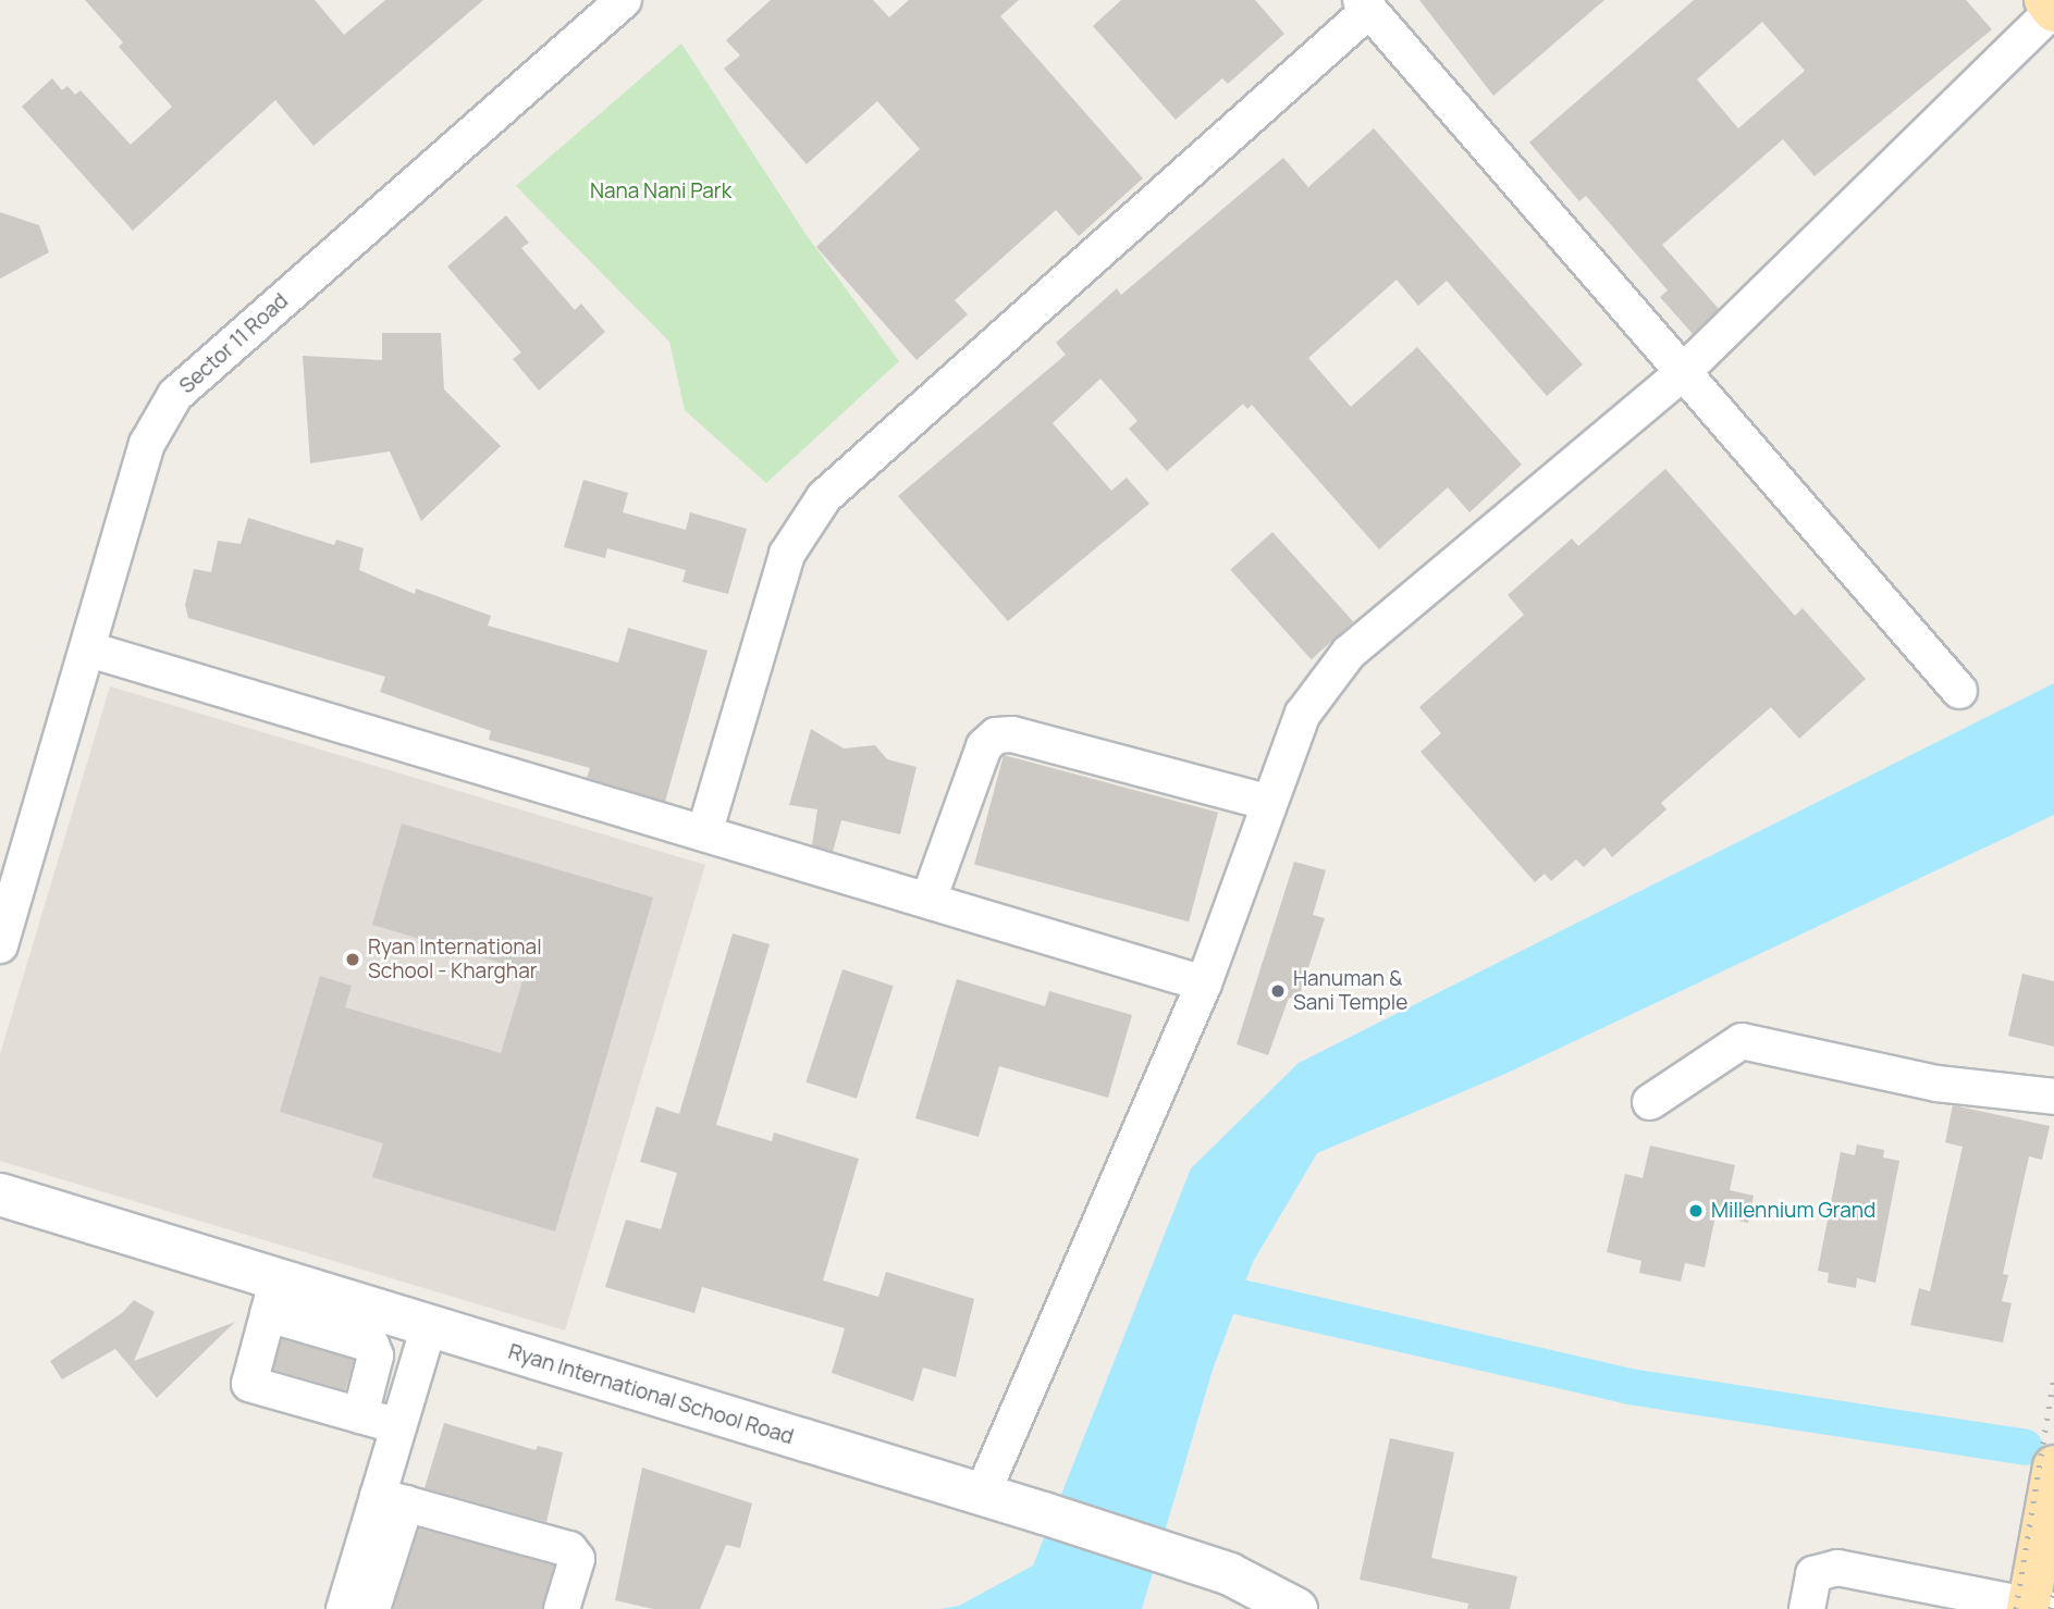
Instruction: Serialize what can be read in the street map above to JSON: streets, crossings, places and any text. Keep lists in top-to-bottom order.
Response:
{
  "streets": {
    "street": ["Sector 11 Road", "Ryan International School Road"]
  },
  "parks": ["Nana Nani Park"],
  "places": ["Ryan International School - Kharghar", "Hanuman & Sani Temple", "Millennium Grand"]
}
